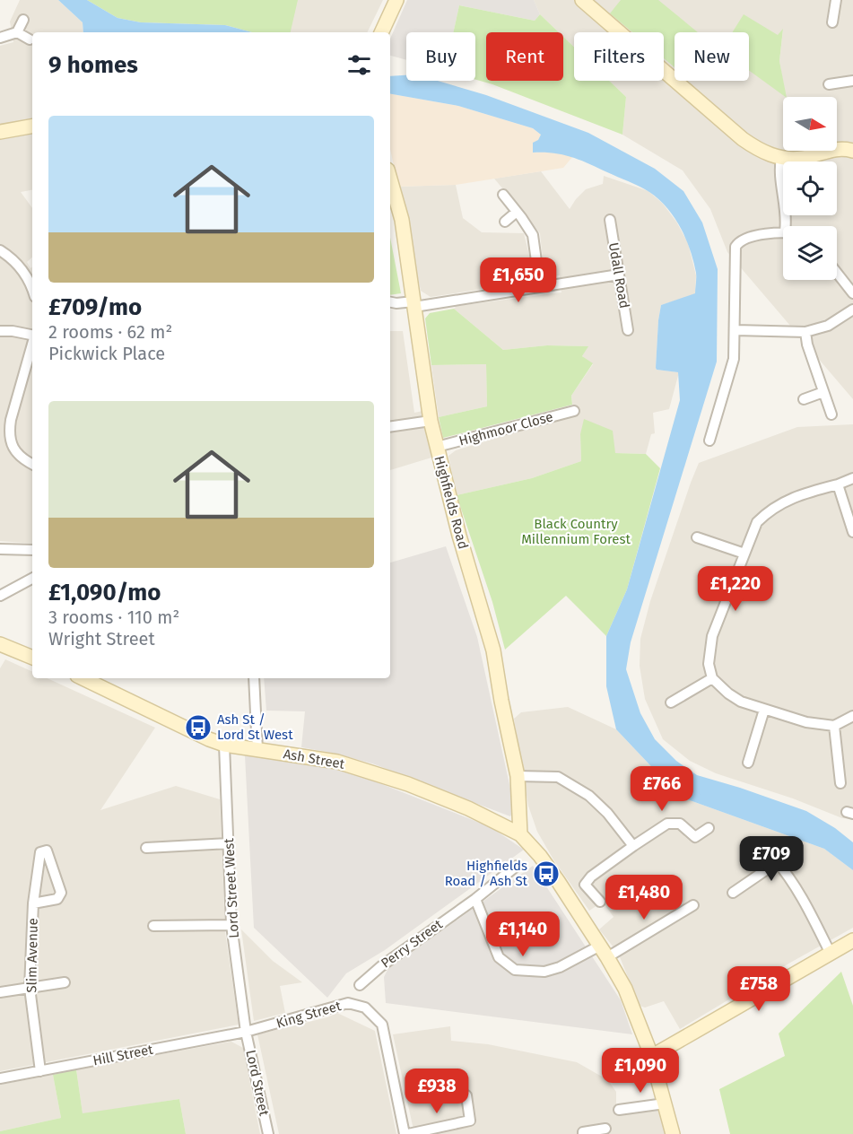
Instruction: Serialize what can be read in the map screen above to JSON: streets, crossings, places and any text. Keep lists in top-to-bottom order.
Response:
{
  "streets": {
    "street": [
      "Udall Road",
      "Highmoor Close",
      "Highfields Road",
      "Ash Street",
      "Lord Street West",
      "Perry Street",
      "Slim Avenue",
      "King Street",
      "Hill Street",
      "Lord Street"
    ]
  },
  "crossings": [
    ["Highmoor Close", "Highfields Road"],
    ["Highfields Road", "Ash Street"],
    ["Ash Street", "Lord Street West"],
    ["Lord Street West", "King Street"],
    ["Lord Street West", "Hill Street"],
    ["Lord Street West", "Lord Street"],
    ["Slim Avenue", "Hill Street"],
    ["King Street", "Hill Street"],
    ["King Street", "Lord Street"],
    ["Hill Street", "Lord Street"]
  ],
  "parks": ["Black Country Millennium Forest"],
  "places": {
    "bus stop": ["Ash St / Lord St West", "Highfields Road / Ash St"]
  },
  "north": "right",
  "page": {
    "chip": [
      "Buy",
      "Rent",
      "Filters",
      "New"
    ],
    "heading": "9 homes",
    "list": [
      {
        "name": "£709/mo",
        "note": "2 rooms · 62 m² · Pickwick Place"
      },
      {
        "name": "£1,090/mo",
        "note": "3 rooms · 110 m² · Wright Street"
      }
    ],
    "price": [
      "£1,650",
      "£1,220",
      "£766",
      "£709",
      "£1,480",
      "£1,140",
      "£758",
      "£1,090",
      "£938"
    ]
  }
}
